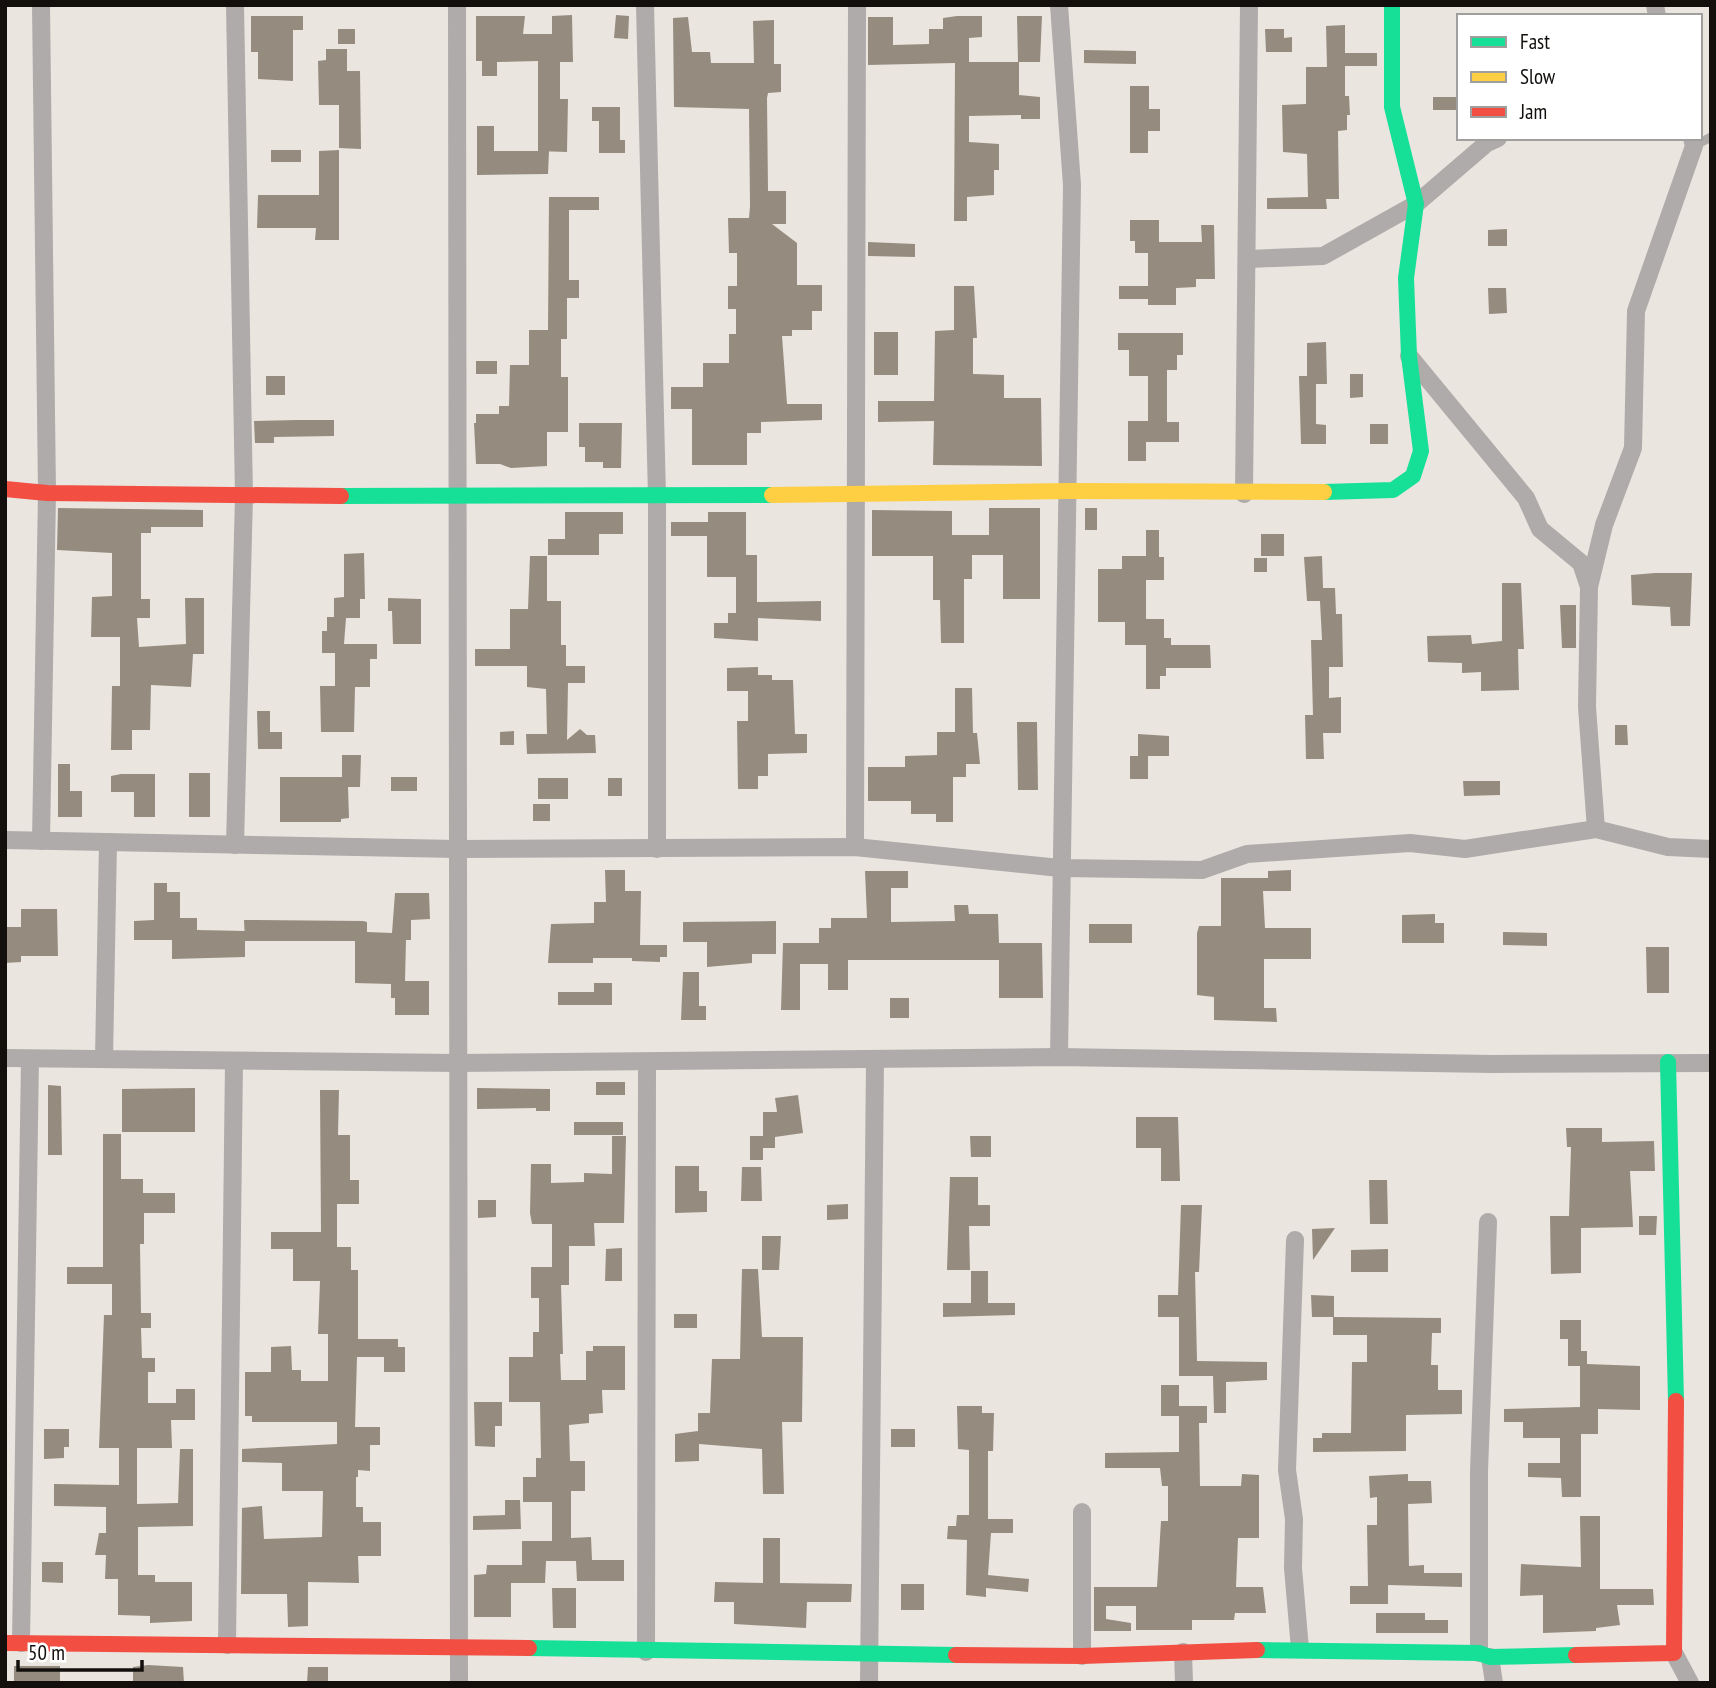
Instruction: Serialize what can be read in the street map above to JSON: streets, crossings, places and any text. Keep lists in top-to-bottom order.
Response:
{
  "legend": ["Fast", "Slow", "Jam"],
  "scale_bar": "50 m"
}
